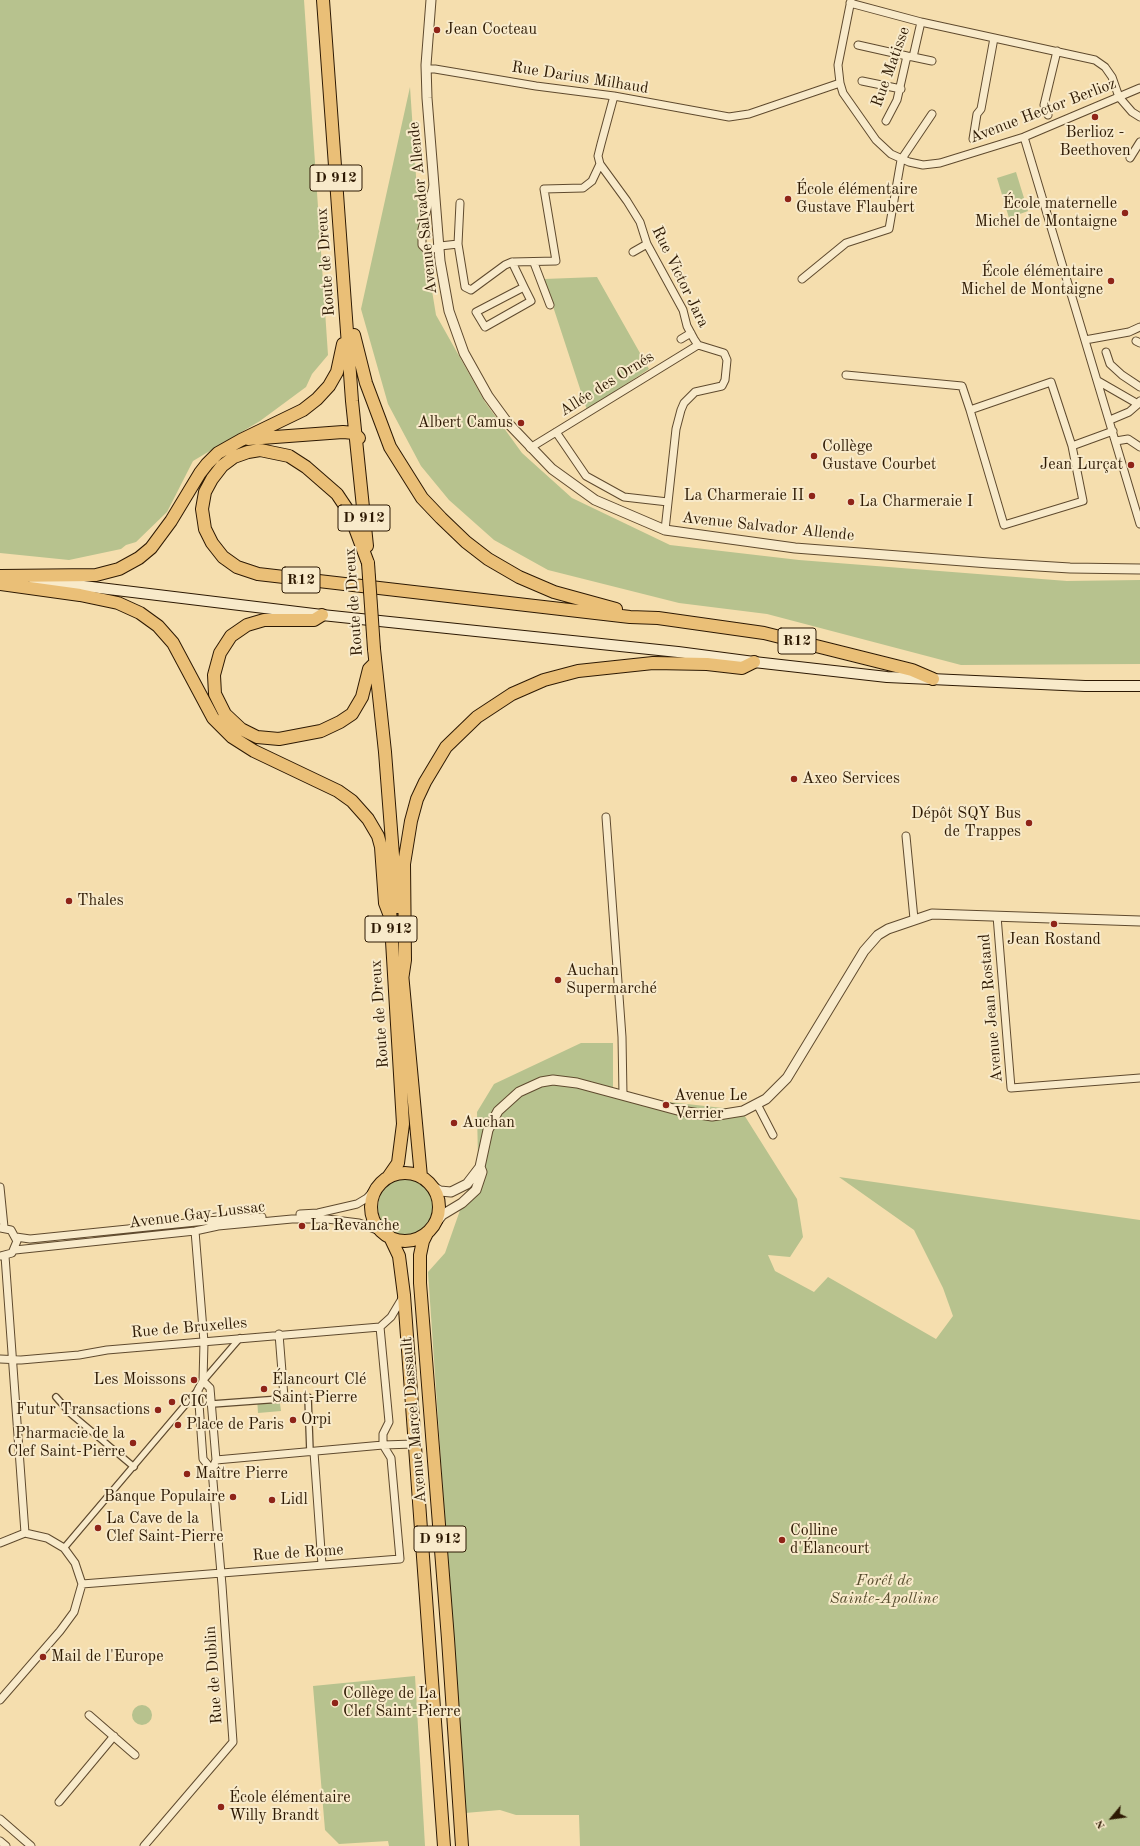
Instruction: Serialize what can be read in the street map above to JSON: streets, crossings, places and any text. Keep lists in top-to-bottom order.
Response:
{
  "streets": {
    "main road": [
      "D 912",
      "Route de Dreux",
      "R12",
      "Avenue Marcel Dassault"
    ],
    "street": [
      "Rue Matisse",
      "Rue Darius Milhaud",
      "Avenue Hector Berlioz",
      "Avenue Salvador Allende",
      "Rue Victor Jara",
      "Allée des Ornés",
      "Avenue Jean Rostand",
      "Avenue Gay-Lussac",
      "Rue de Bruxelles",
      "Rue de Rome",
      "Rue de Dublin"
    ]
  },
  "crossings": [
    ["Rue Darius Milhaud", "Avenue Hector Berlioz"],
    ["Rue Darius Milhaud", "Avenue Salvador Allende"],
    ["Avenue Salvador Allende", "Rue Victor Jara"],
    ["Avenue Salvador Allende", "Allée des Ornés"],
    ["Route de Dreux", "R12"],
    ["Route de Dreux", "Avenue Gay-Lussac"],
    ["Route de Dreux", "Avenue Marcel Dassault"],
    ["Rue Victor Jara", "Allée des Ornés"],
    ["Avenue Gay-Lussac", "Avenue Marcel Dassault"],
    ["Avenue Gay-Lussac", "Rue de Dublin"],
    ["Rue de Bruxelles", "Rue de Dublin"],
    ["Rue de Rome", "Rue de Dublin"]
  ],
  "parks": ["Forêt de Sainte-Apolline"],
  "places": [
    "Jean Cocteau",
    "Berlioz - Beethoven",
    "École élémentaire Gustave Flaubert",
    "École maternelle Michel de Montaigne",
    "École élémentaire Michel de Montaigne",
    "Albert Camus",
    "Collège Gustave Courbet",
    "Jean Lurçat",
    "La Charmeraie II",
    "La Charmeraie I",
    "Axeo Services",
    "Dépôt SQY Bus de Trappes",
    "Thales",
    "Jean Rostand",
    "Auchan Supermarché",
    "Avenue Le Verrier",
    "Auchan",
    "La Revanche",
    "Les Moissons",
    "Élancourt Clé Saint-Pierre",
    "CIC",
    "Futur Transactions",
    "Orpi",
    "Place de Paris",
    "Pharmacie de la Clef Saint-Pierre",
    "Maître Pierre",
    "Banque Populaire",
    "Lidl",
    "La Cave de la Clef Saint-Pierre",
    "Colline d'Élancourt",
    "Mail de l'Europe",
    "Collège de La Clef Saint-Pierre",
    "École élémentaire Willy Brandt"
  ],
  "north": "bottom left"
}
